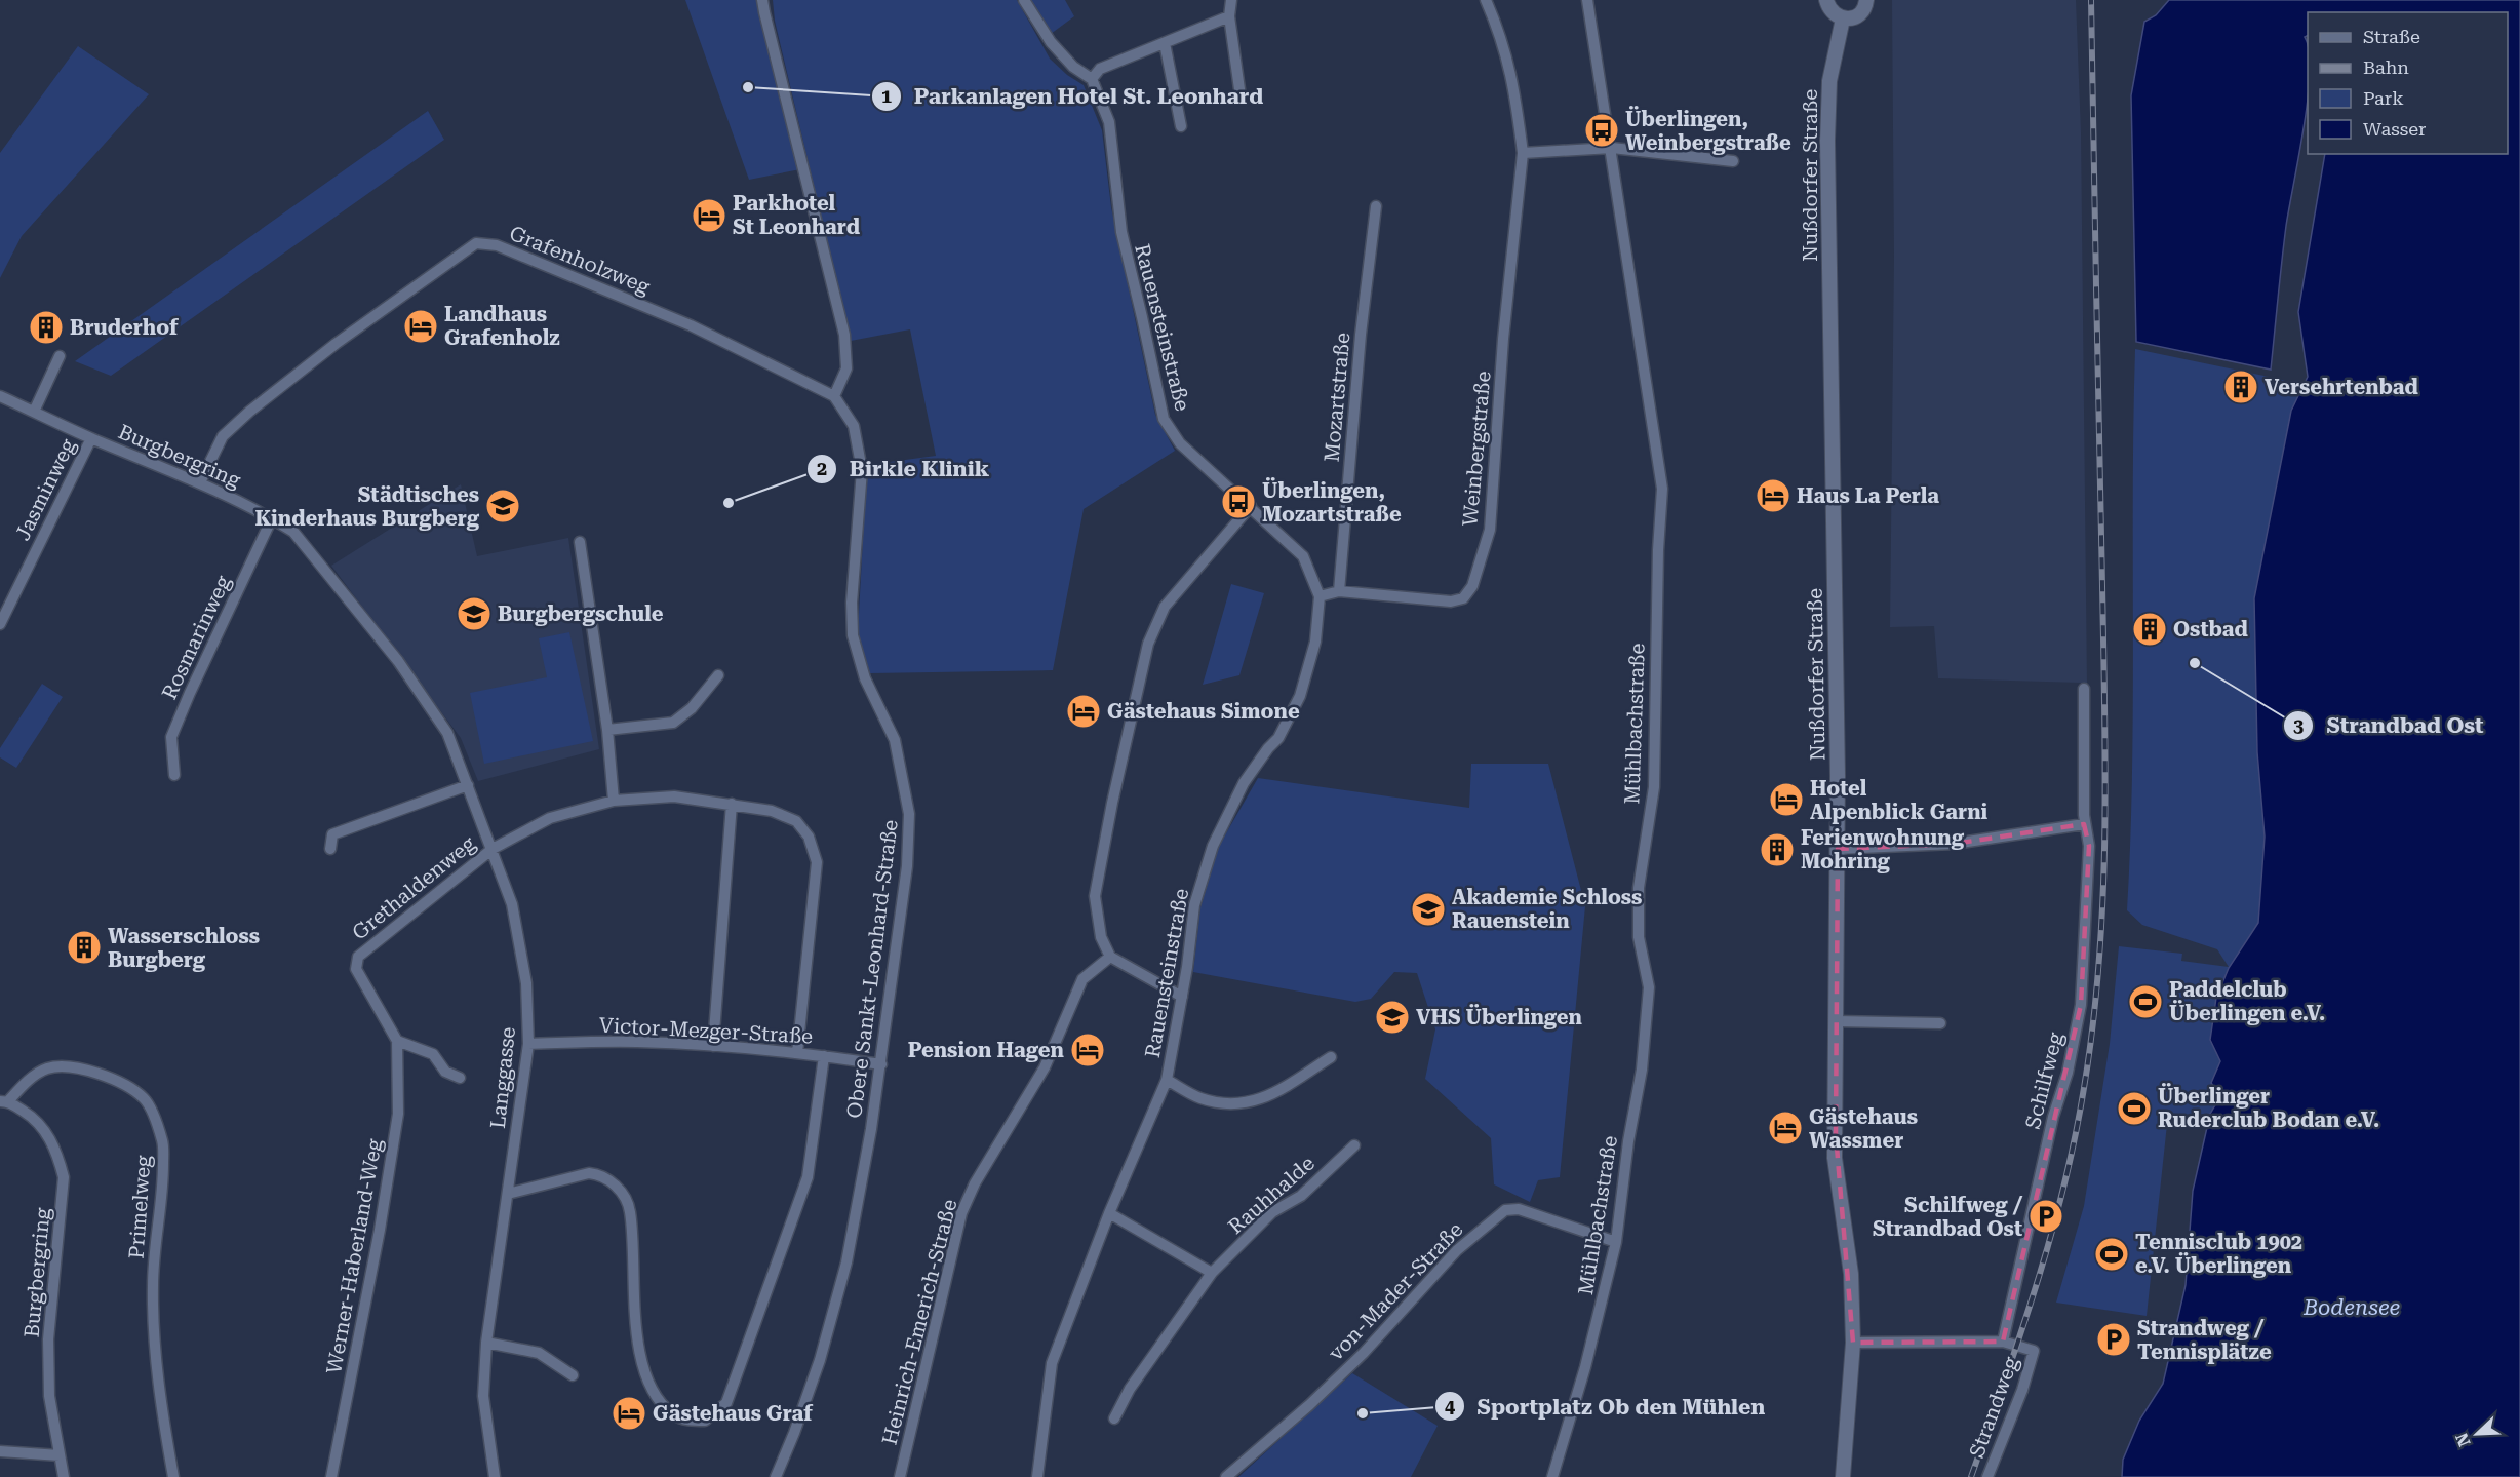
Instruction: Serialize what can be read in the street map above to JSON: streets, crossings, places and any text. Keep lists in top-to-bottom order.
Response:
{
  "streets": {
    "street": [
      "Nußdorfer Straße",
      "Grafenholzweg",
      "Rauensteinstraße",
      "Mozartstraße",
      "Weinbergstraße",
      "Burgbergring",
      "Jasminweg",
      "Rosmarinweg",
      "Mühlbachstraße",
      "Grethaldenweg",
      "Obere Sankt-Leonhard-Straße",
      "Victor-Mezger-Straße",
      "Langgasse",
      "Schilfweg",
      "Rauhhalde",
      "Primelweg",
      "Werner-Haberland-Weg",
      "von-Mader-Straße",
      "Heinrich-Emerich-Straße",
      "Strandweg"
    ]
  },
  "crossings": [
    ["Grafenholzweg", "Burgbergring"],
    ["Grafenholzweg", "Obere Sankt-Leonhard-Straße"],
    ["Rauensteinstraße", "Weinbergstraße"],
    ["Mozartstraße", "Weinbergstraße"],
    ["Burgbergring", "Jasminweg"],
    ["Burgbergring", "Rosmarinweg"],
    ["Burgbergring", "Langgasse"],
    ["Burgbergring", "Primelweg"],
    ["Mühlbachstraße", "von-Mader-Straße"],
    ["Grethaldenweg", "Victor-Mezger-Straße"],
    ["Grethaldenweg", "Langgasse"],
    ["Grethaldenweg", "Werner-Haberland-Weg"],
    ["Obere Sankt-Leonhard-Straße", "Victor-Mezger-Straße"],
    ["Victor-Mezger-Straße", "Langgasse"],
    ["Schilfweg", "Strandweg"]
  ],
  "water": ["Bodensee"],
  "places": {
    "other": [
      "Parkanlagen Hotel St. Leonhard",
      "Birkle Klinik",
      "Strandbad Ost",
      "Sportplatz Ob den Mühlen"
    ],
    "bus stop": ["Überlingen, Weinbergstraße", "Überlingen, Mozartstraße"],
    "hotel": [
      "Parkhotel St Leonhard",
      "Landhaus Grafenholz",
      "Haus La Perla",
      "Gästehaus Simone",
      "Hotel Alpenblick Garni",
      "Pension Hagen",
      "Gästehaus Wassmer",
      "Gästehaus Graf"
    ],
    "building": [
      "Bruderhof",
      "Versehrtenbad",
      "Ostbad",
      "Ferienwohnung Mohring",
      "Wasserschloss Burgberg"
    ],
    "school or university": [
      "Städtisches Kinderhaus Burgberg",
      "Burgbergschule",
      "Akademie Schloss Rauenstein",
      "VHS Überlingen"
    ],
    "sports": ["Paddelclub Überlingen e.V.", "Überlinger Ruderclub Bodan e.V.", "Tennisclub 1902 e.V. Überlingen"],
    "parking": ["Schilfweg / Strandbad Ost", "Strandweg / Tennisplätze"]
  },
  "legend": [
    "Straße",
    "Bahn",
    "Park",
    "Wasser"
  ],
  "north": "bottom left"
}
